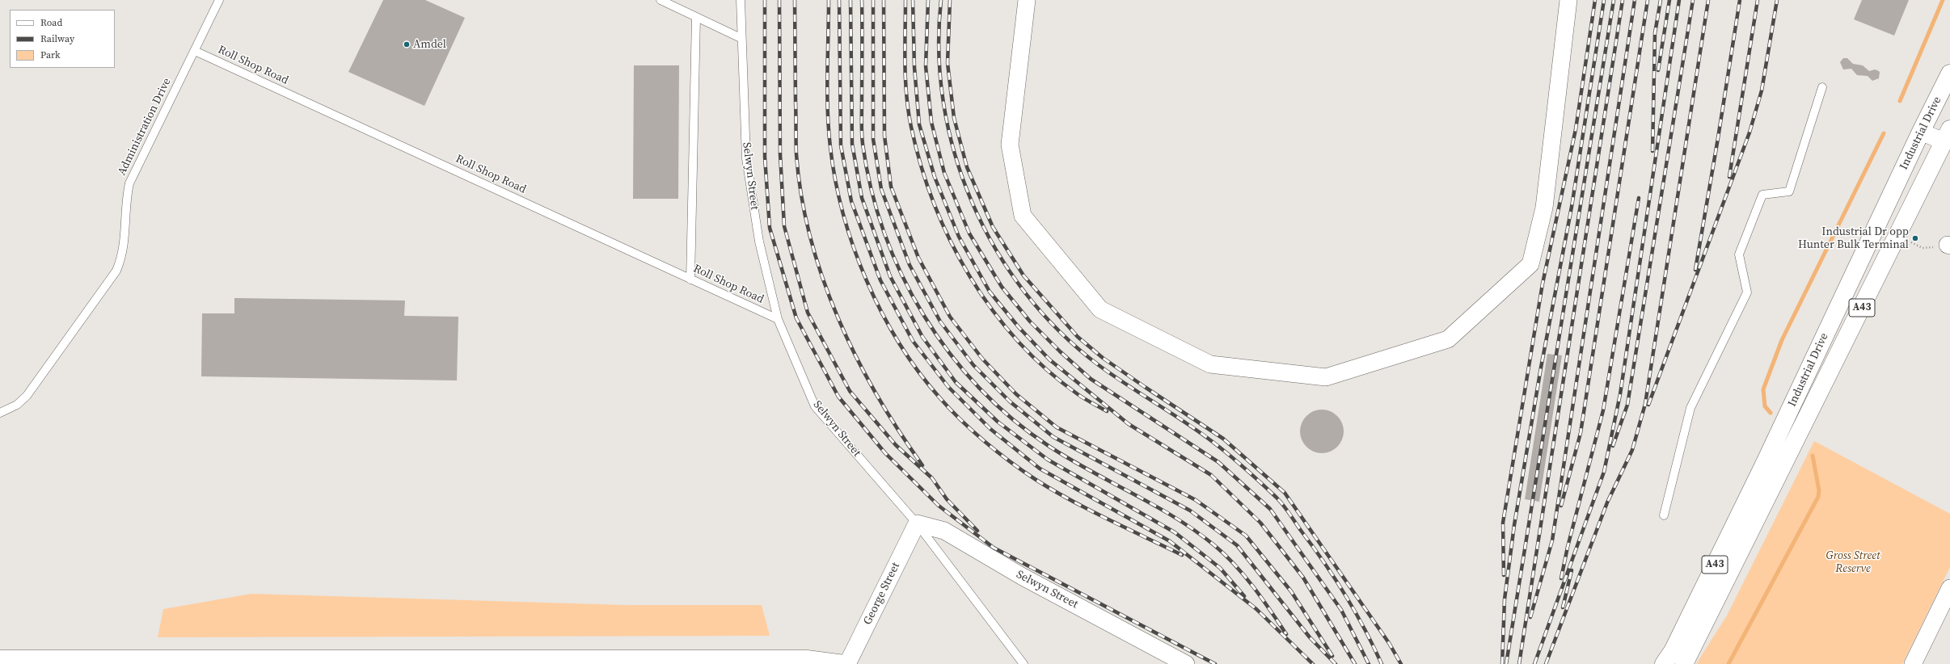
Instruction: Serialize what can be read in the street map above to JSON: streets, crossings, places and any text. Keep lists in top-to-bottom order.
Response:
{
  "streets": {
    "highway": ["Industrial Drive", "A43"],
    "street": ["Selwyn Street", "George Street"],
    "lane": ["Roll Shop Road", "Administration Drive"]
  },
  "crossings": [
    ["Roll Shop Road", "Administration Drive"],
    ["Roll Shop Road", "Selwyn Street"],
    ["Selwyn Street", "George Street"]
  ],
  "parks": ["Gross Street Reserve"],
  "places": ["Amdel", "Industrial Dr opp Hunter Bulk Terminal"],
  "legend": ["Road", "Railway", "Park"]
}
